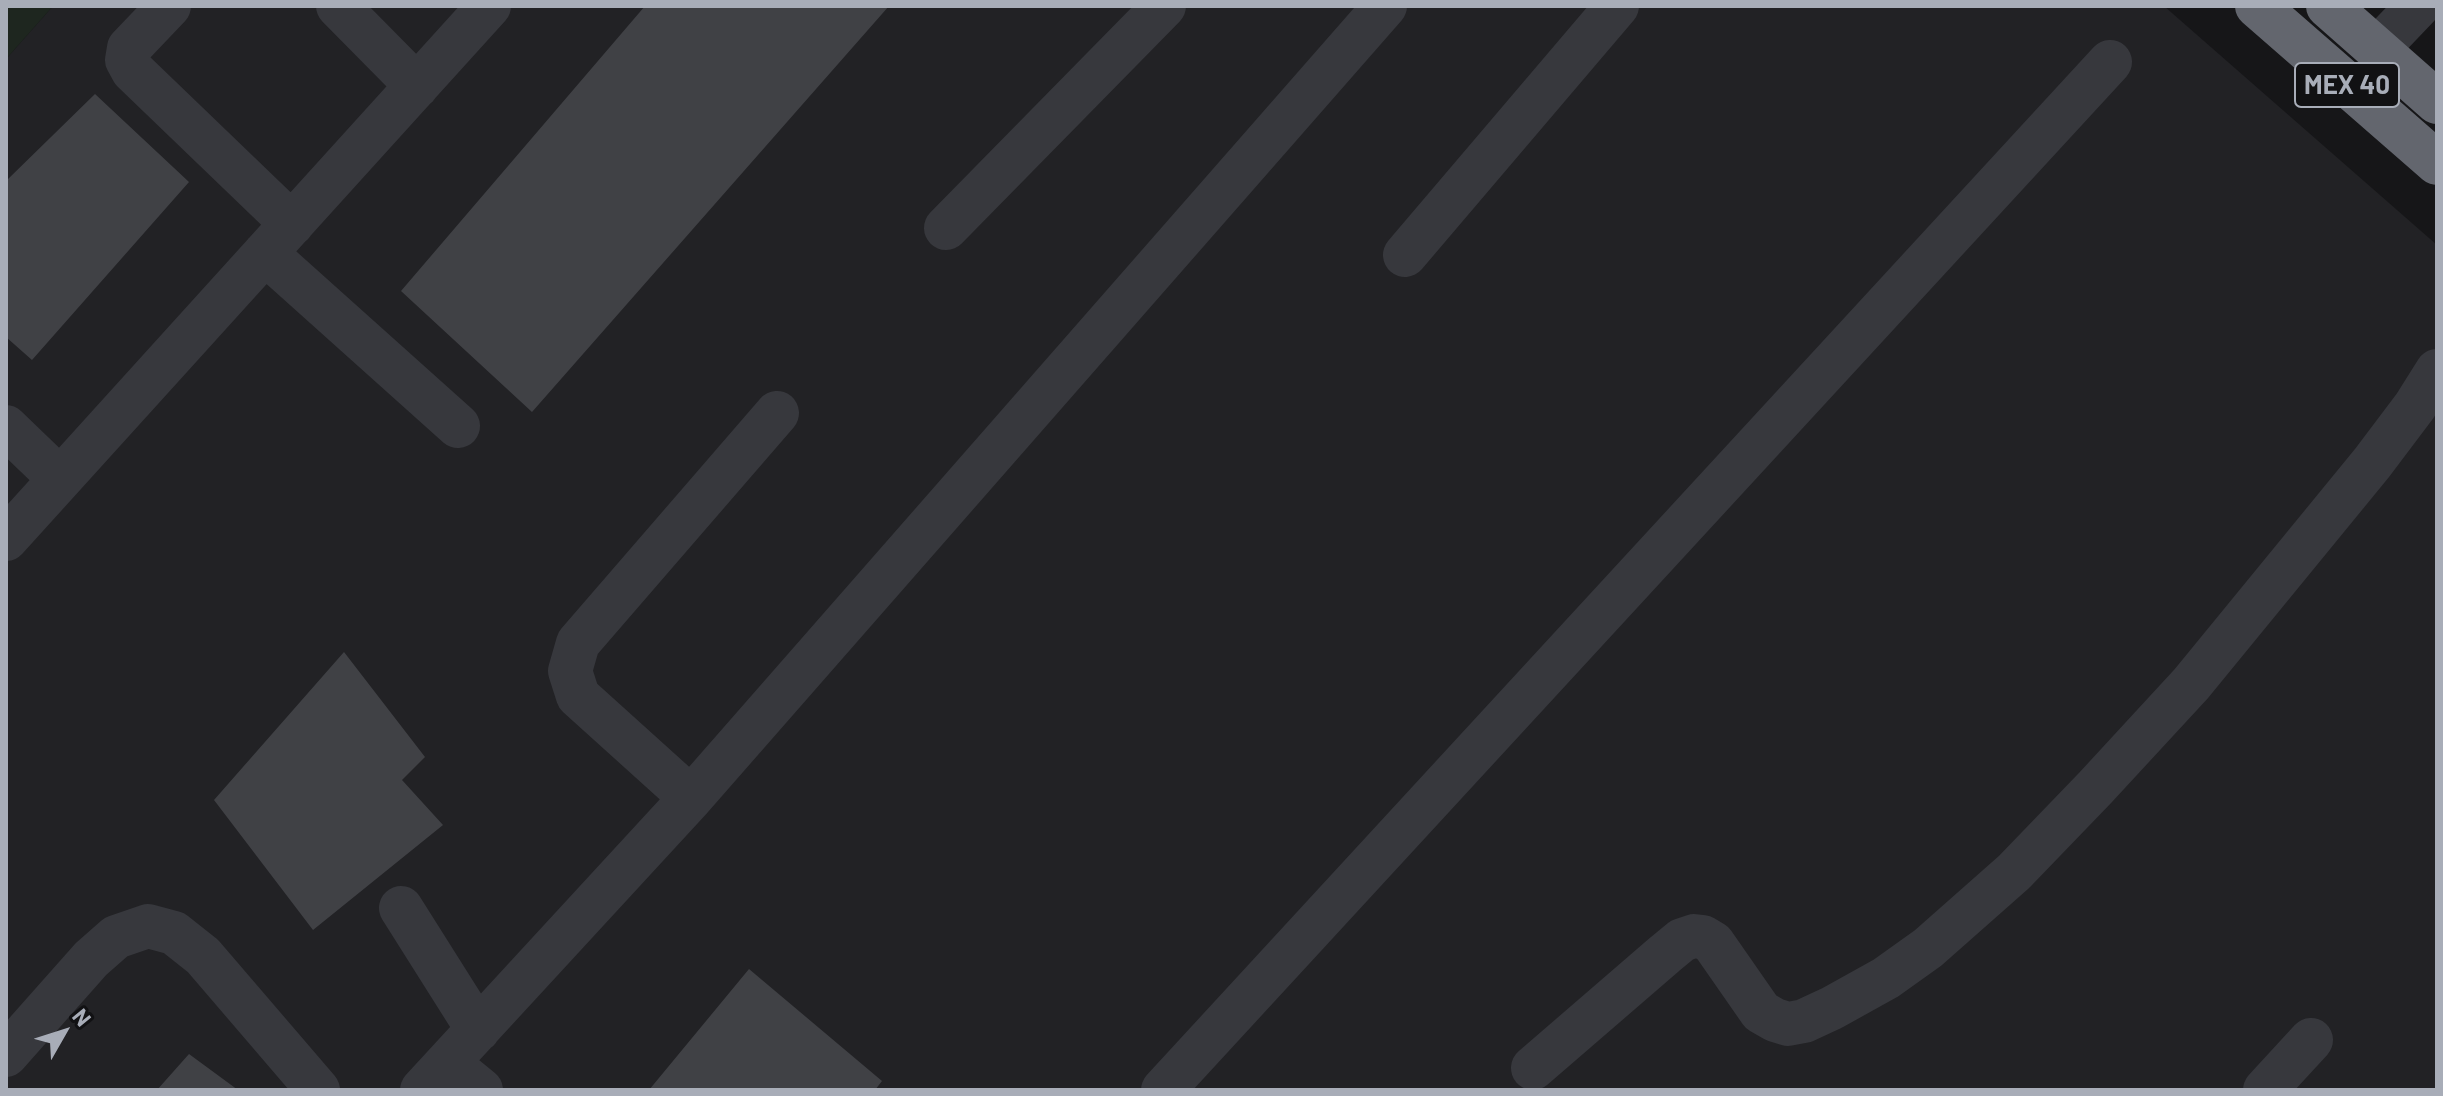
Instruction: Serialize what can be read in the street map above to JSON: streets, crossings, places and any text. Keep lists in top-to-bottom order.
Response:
{
  "streets": {
    "highway": ["MEX 40"]
  },
  "north": "top right"
}
